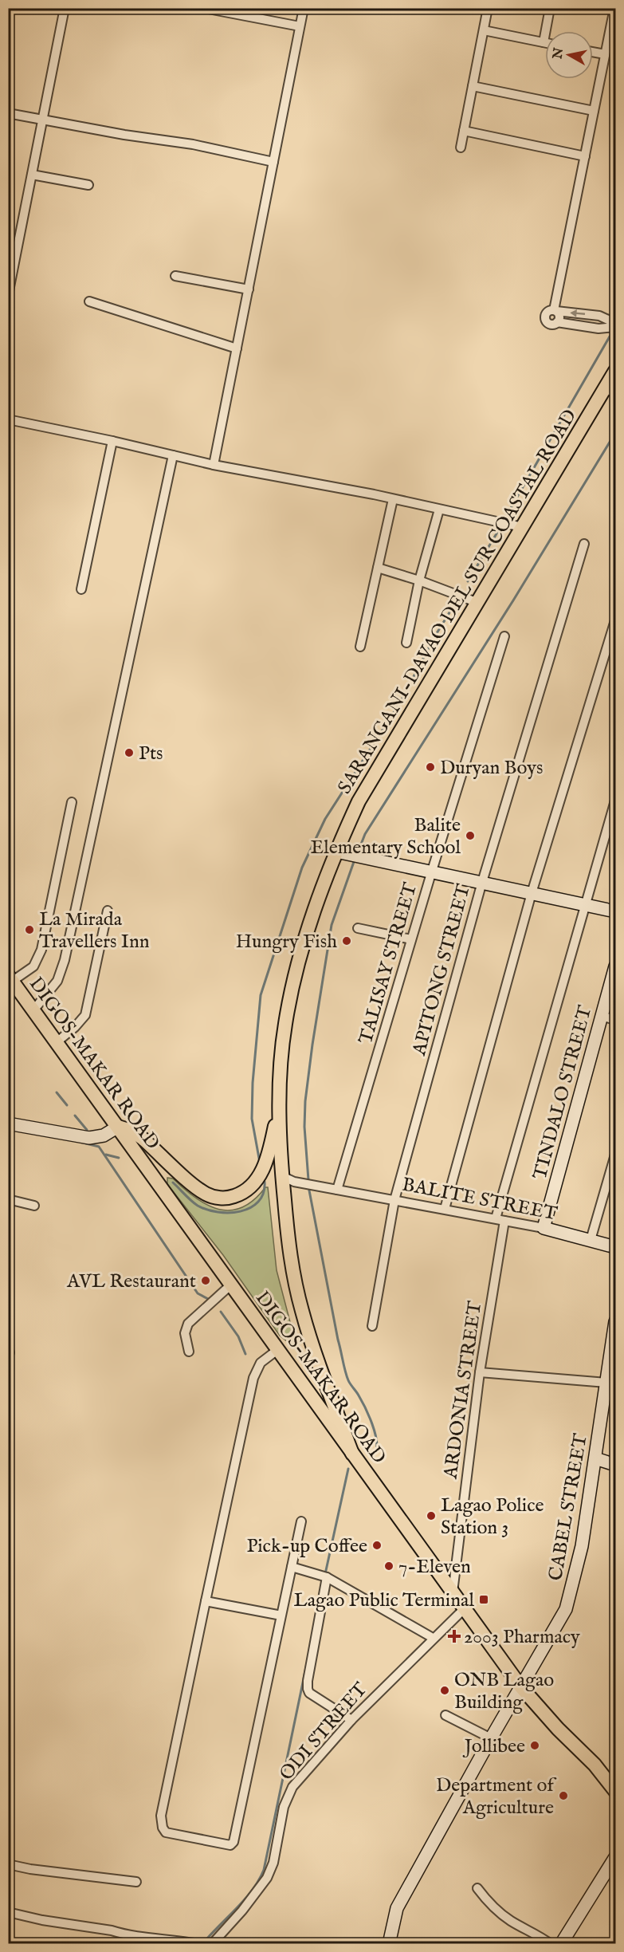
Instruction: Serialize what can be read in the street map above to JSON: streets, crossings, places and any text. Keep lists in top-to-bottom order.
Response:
{
  "streets": {
    "main road": ["SARANGANI-DAVAO DEL SUR COASTAL ROAD", "DIGOS-MAKAR ROAD"],
    "street": [
      "TALISAY STREET",
      "APITONG STREET",
      "TINDALO STREET",
      "BALITE STREET",
      "ARDONIA STREET",
      "CABEL STREET",
      "ODI STREET"
    ]
  },
  "crossings": [
    ["SARANGANI-DAVAO DEL SUR COASTAL ROAD", "DIGOS-MAKAR ROAD"],
    ["SARANGANI-DAVAO DEL SUR COASTAL ROAD", "BALITE STREET"],
    ["TALISAY STREET", "BALITE STREET"],
    ["APITONG STREET", "BALITE STREET"],
    ["DIGOS-MAKAR ROAD", "ARDONIA STREET"],
    ["DIGOS-MAKAR ROAD", "CABEL STREET"],
    ["DIGOS-MAKAR ROAD", "ODI STREET"],
    ["TINDALO STREET", "BALITE STREET"],
    ["BALITE STREET", "ARDONIA STREET"]
  ],
  "places": {
    "other": [
      "Pts",
      "Duryan Boys",
      "Balite Elementary School",
      "La Mirada Travellers Inn",
      "Hungry Fish",
      "AVL Restaurant",
      "Lagao Police Station 3",
      "Pick-up Coffee",
      "7-Eleven",
      "ONB Lagao Building",
      "Jollibee",
      "Department of Agriculture"
    ],
    "transit": ["Lagao Public Terminal"],
    "health": ["2003 Pharmacy"]
  },
  "north": "left"
}
